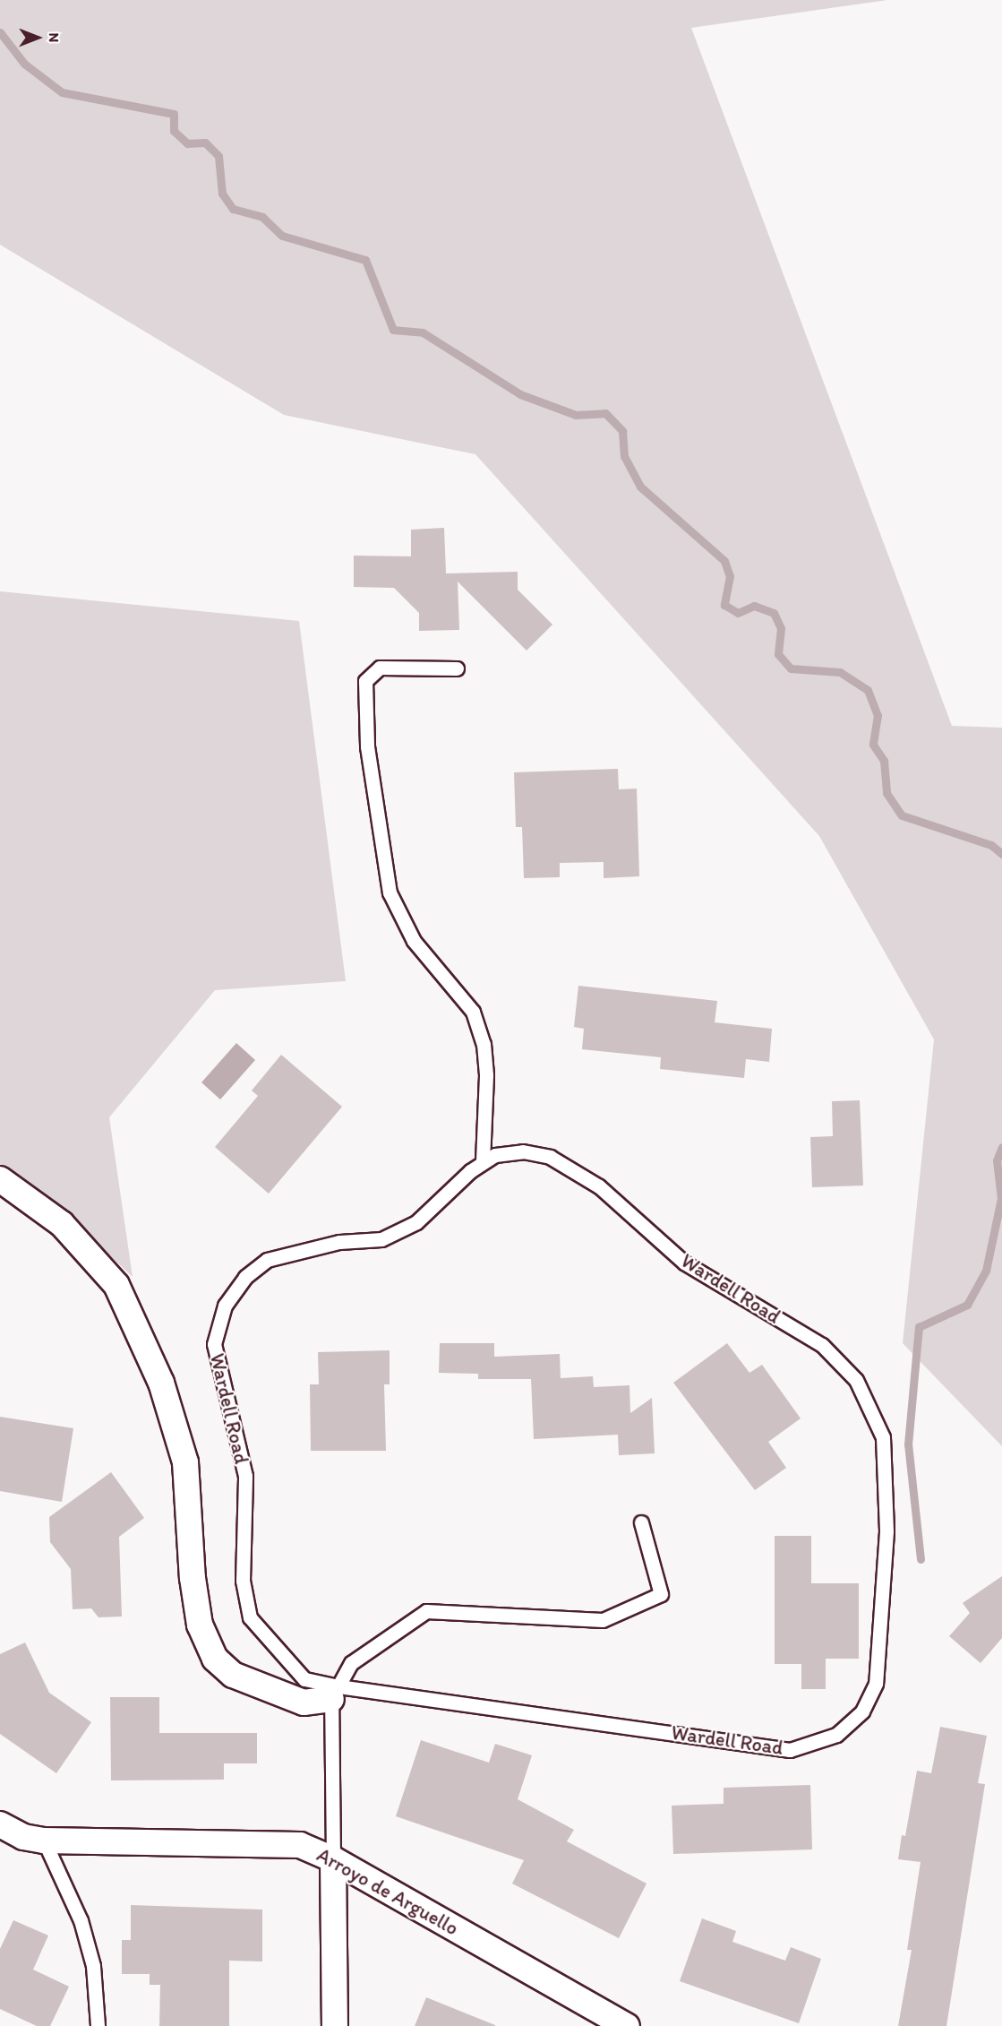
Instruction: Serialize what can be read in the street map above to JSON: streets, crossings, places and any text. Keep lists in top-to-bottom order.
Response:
{
  "streets": {
    "street": ["Wardell Road", "Arroyo de Arguello"]
  },
  "north": "right"
}
